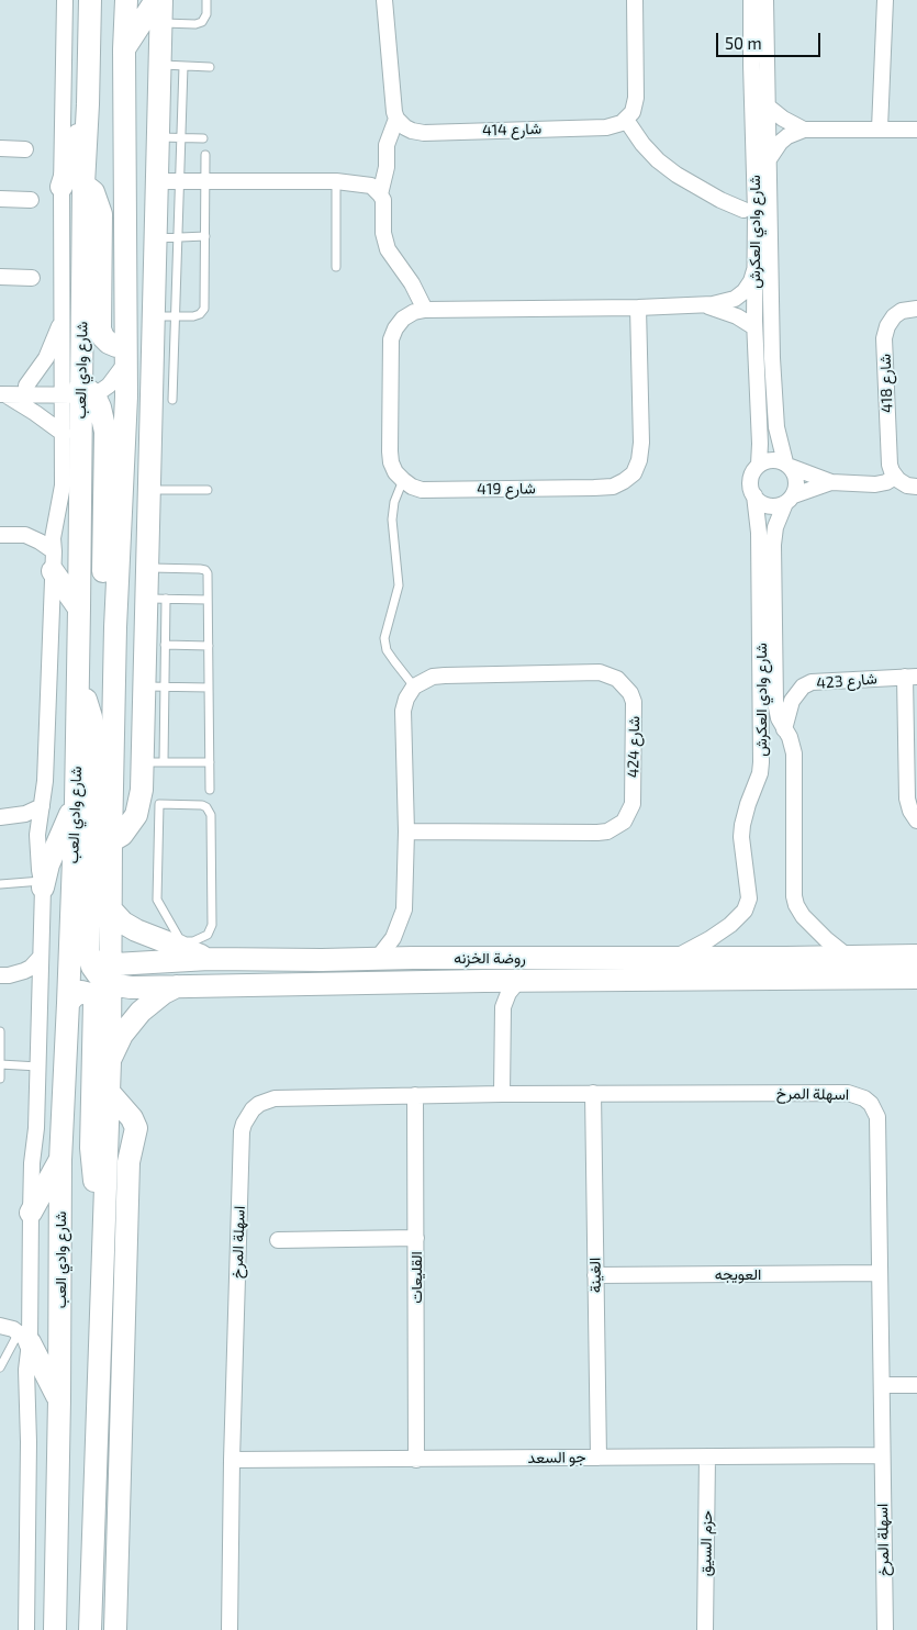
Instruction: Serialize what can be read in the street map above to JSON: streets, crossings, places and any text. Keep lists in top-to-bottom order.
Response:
{
  "streets": {
    "street": [
      "شارع 414",
      "شارع وادي العكرش",
      "شارع وادي العب",
      "شارع 418",
      "شارع 419",
      "شارع 423",
      "شارع 424",
      "روضة الخزنه",
      "اسهلة المرخ",
      "العويجه",
      "الغينة",
      "القليعات",
      "جو السعد",
      "حزم السيق"
    ]
  },
  "crossings": [
    ["شارع وادي العكرش", "روضة الخزنه"],
    ["شارع وادي العب", "روضة الخزنه"],
    ["اسهلة المرخ", "العويجه"],
    ["اسهلة المرخ", "الغينة"],
    ["اسهلة المرخ", "القليعات"],
    ["اسهلة المرخ", "جو السعد"],
    ["العويجه", "الغينة"],
    ["الغينة", "جو السعد"],
    ["القليعات", "جو السعد"],
    ["جو السعد", "حزم السيق"]
  ],
  "scale_bar": "50 m"
}
